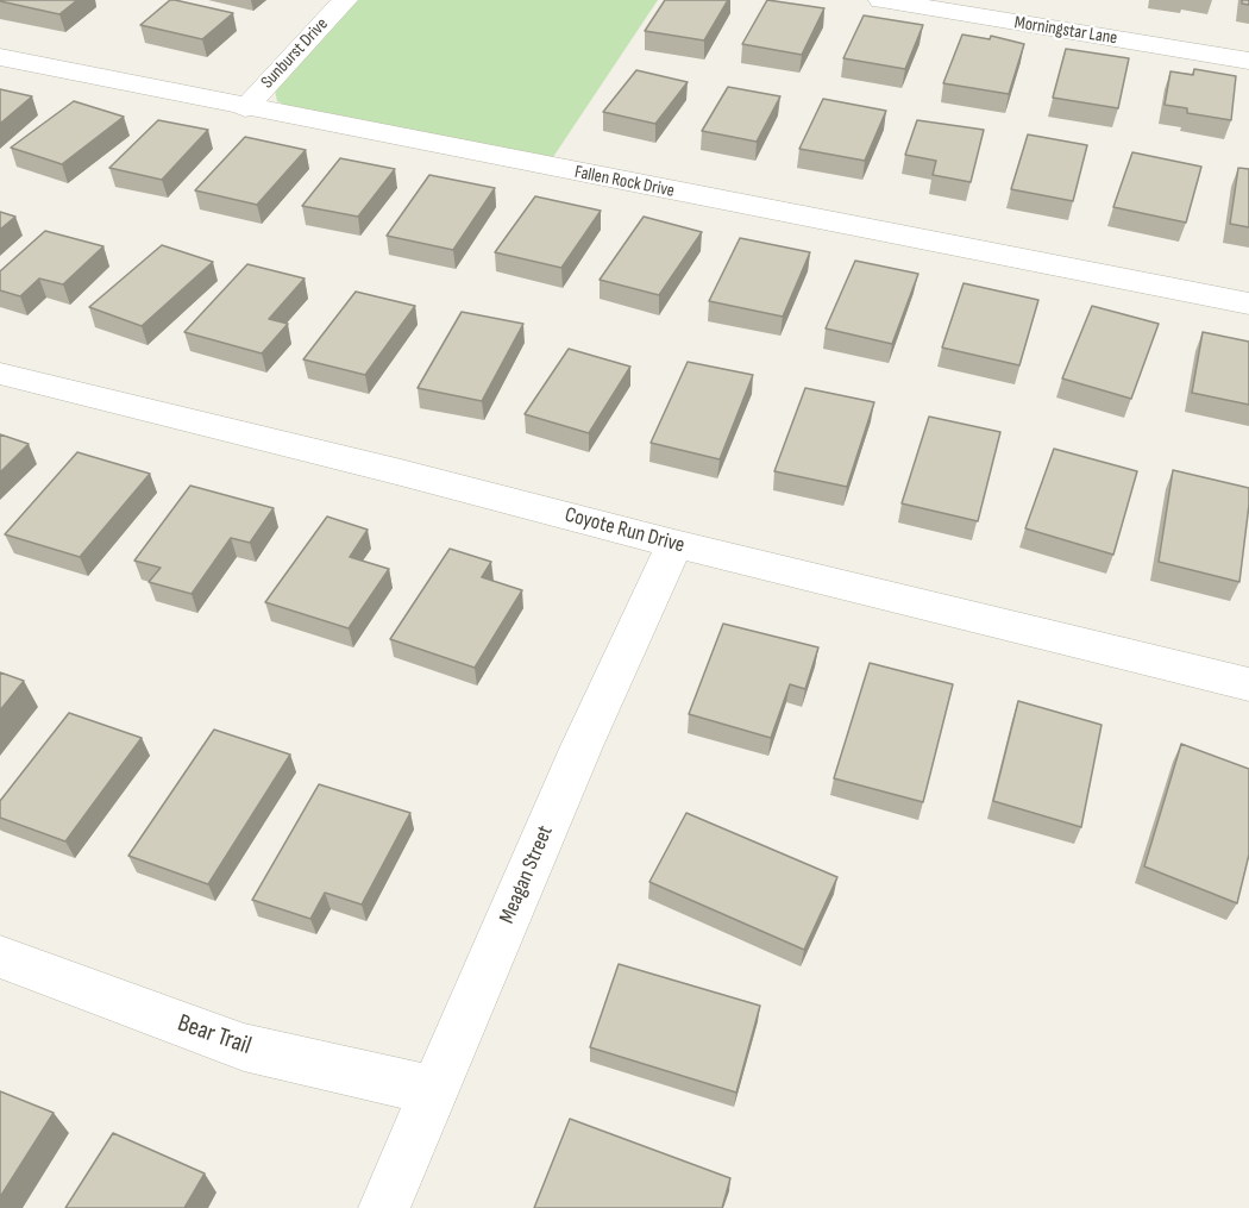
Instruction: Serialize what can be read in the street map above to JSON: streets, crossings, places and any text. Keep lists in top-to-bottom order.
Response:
{
  "streets": {
    "street": [
      "Morningstar Lane",
      "Sunburst Drive",
      "Fallen Rock Drive",
      "Coyote Run Drive",
      "Meagan Street",
      "Bear Trail"
    ]
  },
  "crossings": [
    ["Sunburst Drive", "Fallen Rock Drive"],
    ["Coyote Run Drive", "Meagan Street"],
    ["Meagan Street", "Bear Trail"]
  ]
}
